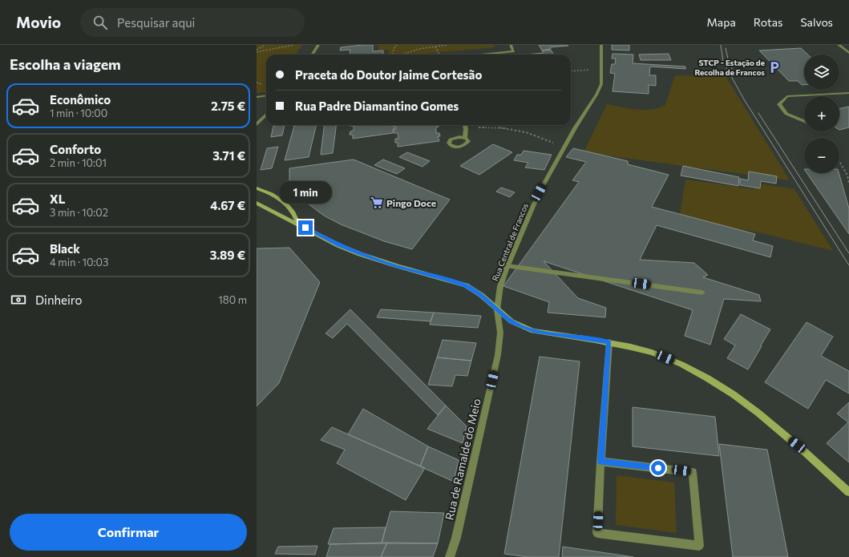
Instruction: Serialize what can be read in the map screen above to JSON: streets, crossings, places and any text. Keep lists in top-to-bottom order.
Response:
{
  "streets": {
    "street": ["Rua Central de Francos", "Rua de Ramalde do Meio"]
  },
  "crossings": [
    ["Rua Central de Francos", "Rua de Ramalde do Meio"]
  ],
  "places": {
    "parking": ["STCP - Estação de Recolha de Francos"],
    "supermarket": ["Pingo Doce"]
  },
  "page": {
    "header": "Movio",
    "search": "Pesquisar aqui",
    "nav": ["Mapa", "Rotas", "Salvos"],
    "heading": "Escolha a viagem",
    "map_buttons": ["+", "−"],
    "banner": ["Praceta do Doutor Jaime Cortesão", "Rua Padre Diamantino Gomes"],
    "list": [
      {
        "name": "Econômico",
        "note": "1 min · 10:00",
        "value": "2.75 €"
      },
      {
        "name": "Conforto",
        "note": "2 min · 10:01",
        "value": "3.71 €"
      },
      {
        "name": "XL",
        "note": "3 min · 10:02",
        "value": "4.67 €"
      },
      {
        "name": "Black",
        "note": "4 min · 10:03",
        "value": "3.89 €"
      }
    ],
    "bubble": "1 min",
    "pay": ["Dinheiro", "180 m"],
    "buttons": "Confirmar"
  }
}
